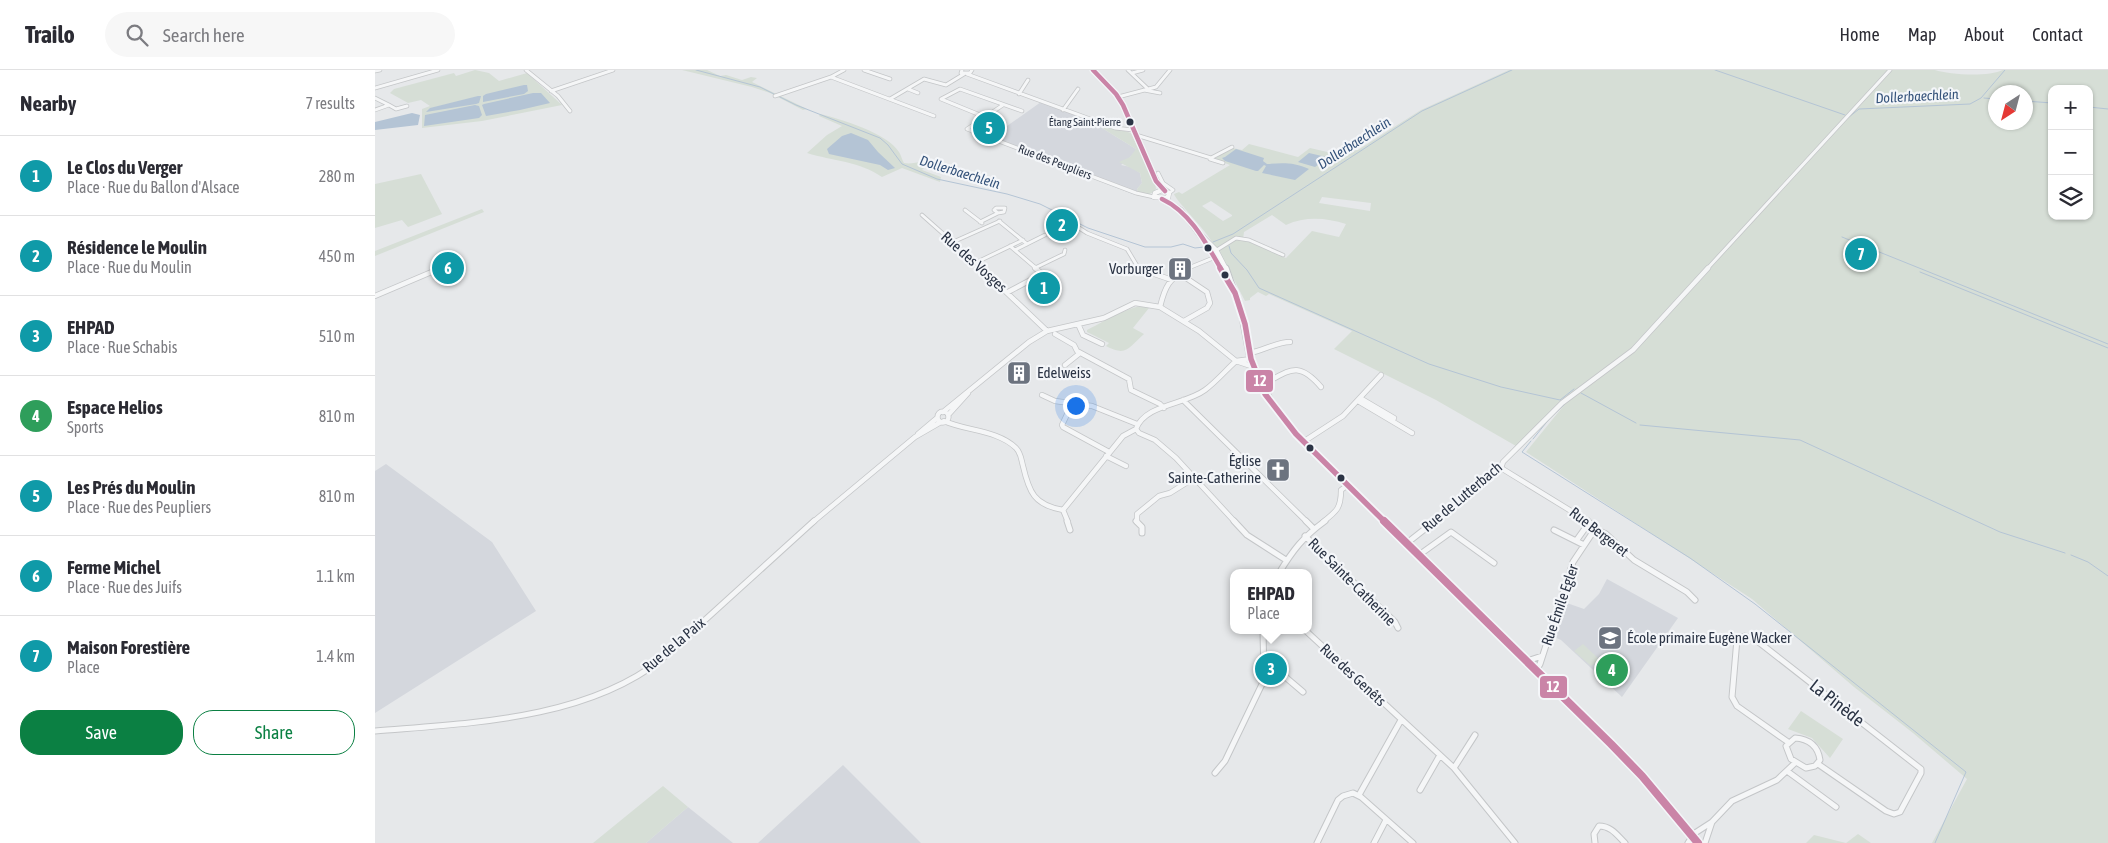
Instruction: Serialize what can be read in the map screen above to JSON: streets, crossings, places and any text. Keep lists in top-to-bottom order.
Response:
{
  "streets": {
    "street": [
      "Rue des Peupliers",
      "Rue des Vosges",
      "Rue de Lutterbach",
      "Rue Bergeret",
      "Rue Sainte-Catherine",
      "Rue Émile Egler",
      "Rue de la Paix",
      "Rue des Genêts",
      "La Pinède"
    ]
  },
  "crossings": [
    ["Rue de Lutterbach", "Rue Bergeret"],
    ["Rue Bergeret", "Rue Émile Egler"]
  ],
  "water": ["Dollerbaechlein"],
  "places": {
    "other": ["Étang Saint-Pierre"],
    "building": ["Vorburger", "Edelweiss"],
    "church": ["Église Sainte-Catherine"],
    "school or university": ["École primaire Eugène Wacker"]
  },
  "lines": ["transit line 12"],
  "north": "bottom left",
  "page": {
    "header": "Trailo",
    "search": "Search here",
    "nav": [
      "Home",
      "Map",
      "About",
      "Contact"
    ],
    "heading": ["Nearby", "7 results"],
    "map_buttons": ["+", "−"],
    "pins": [
      "5",
      "2",
      "7",
      "6",
      "1",
      "3",
      "4"
    ],
    "list": [
      {
        "mark": "1",
        "name": "Le Clos du Verger",
        "note": "Place · Rue du Ballon d'Alsace",
        "value": "280 m"
      },
      {
        "mark": "2",
        "name": "Résidence le Moulin",
        "note": "Place · Rue du Moulin",
        "value": "450 m"
      },
      {
        "mark": "3",
        "name": "EHPAD",
        "note": "Place · Rue Schabis",
        "value": "510 m"
      },
      {
        "mark": "4",
        "name": "Espace Helios",
        "note": "Sports",
        "value": "810 m"
      },
      {
        "mark": "5",
        "name": "Les Prés du Moulin",
        "note": "Place · Rue des Peupliers",
        "value": "810 m"
      },
      {
        "mark": "6",
        "name": "Ferme Michel",
        "note": "Place · Rue des Juifs",
        "value": "1.1 km"
      },
      {
        "mark": "7",
        "name": "Maison Forestière",
        "note": "Place",
        "value": "1.4 km"
      }
    ],
    "popup": ["EHPAD", "Place"],
    "buttons": ["Save", "Share"]
  }
}
